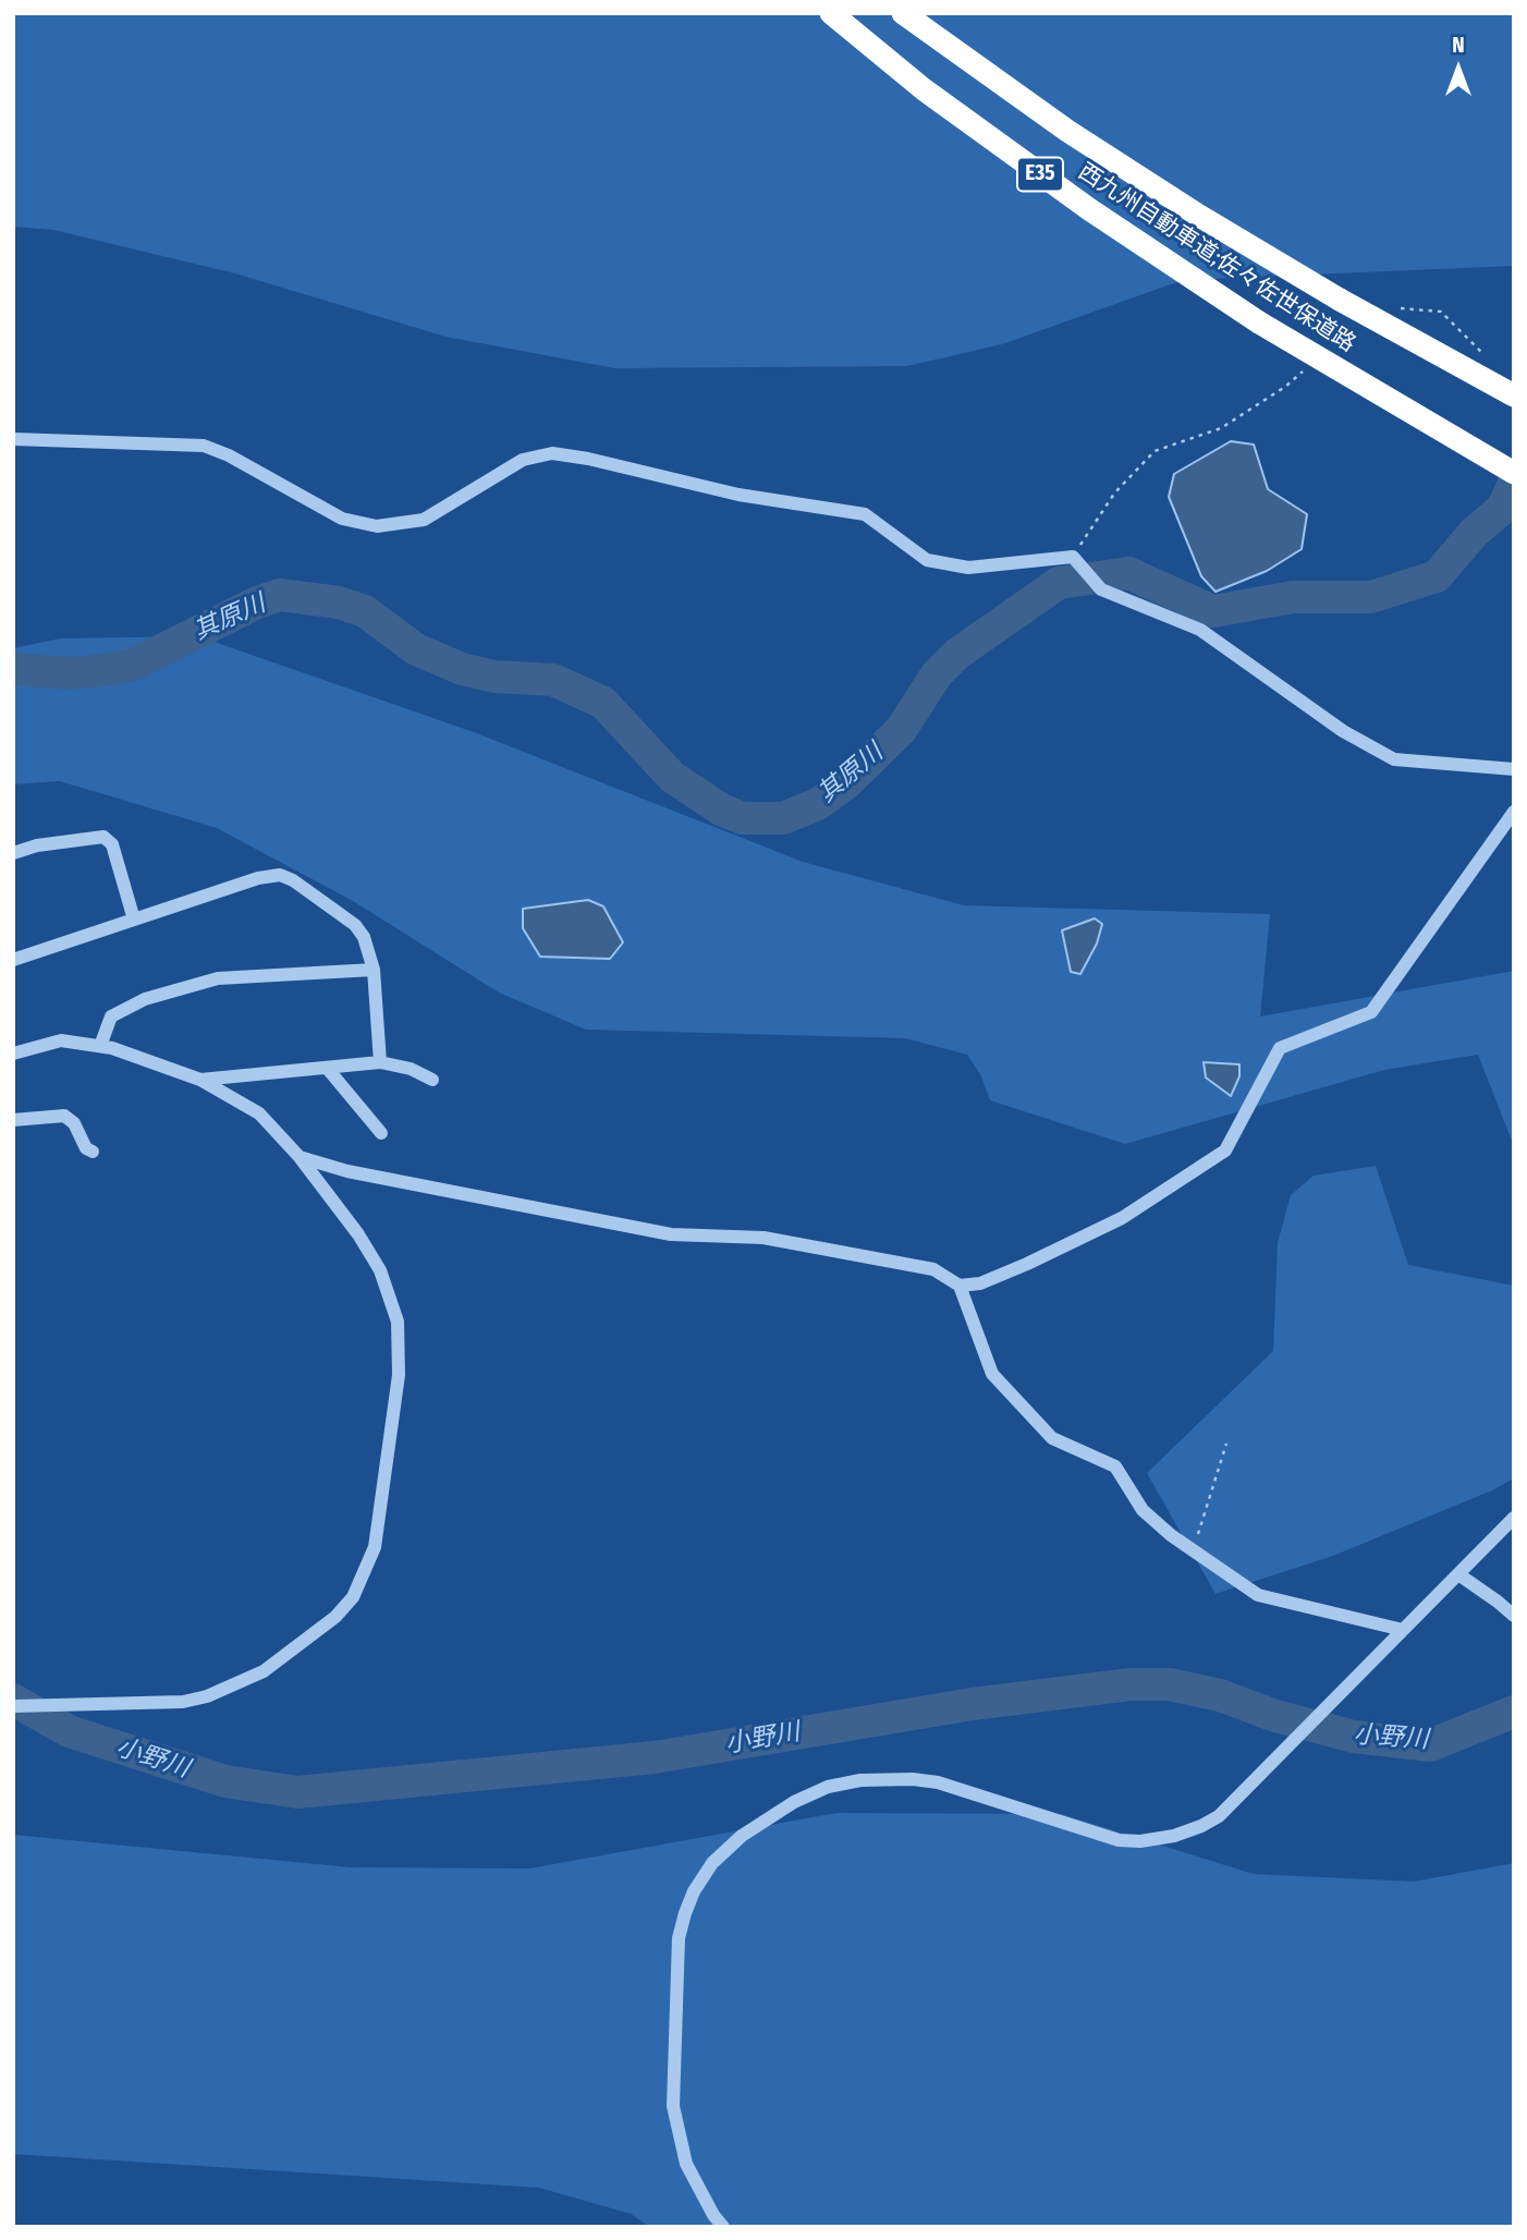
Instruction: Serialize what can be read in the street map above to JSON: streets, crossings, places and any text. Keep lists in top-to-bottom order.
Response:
{
  "streets": {
    "highway": ["E35", "西九州自動車道;佐々佐世保道路"]
  },
  "water": ["其原川", "小野川"],
  "north": "top"
}
